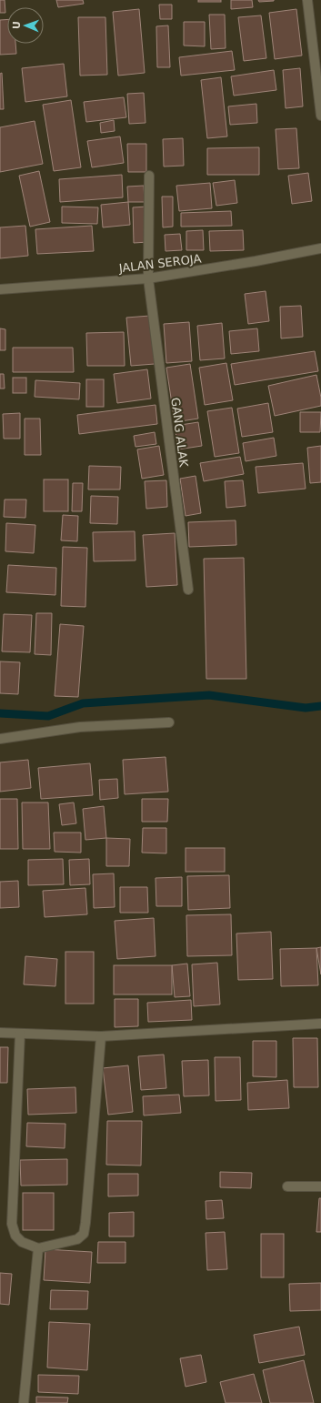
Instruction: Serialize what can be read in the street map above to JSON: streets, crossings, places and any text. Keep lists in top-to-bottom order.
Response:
{
  "streets": {
    "street": ["JALAN SEROJA", "GANG ALAK"]
  },
  "crossings": [
    ["JALAN SEROJA", "GANG ALAK"]
  ],
  "north": "left"
}
